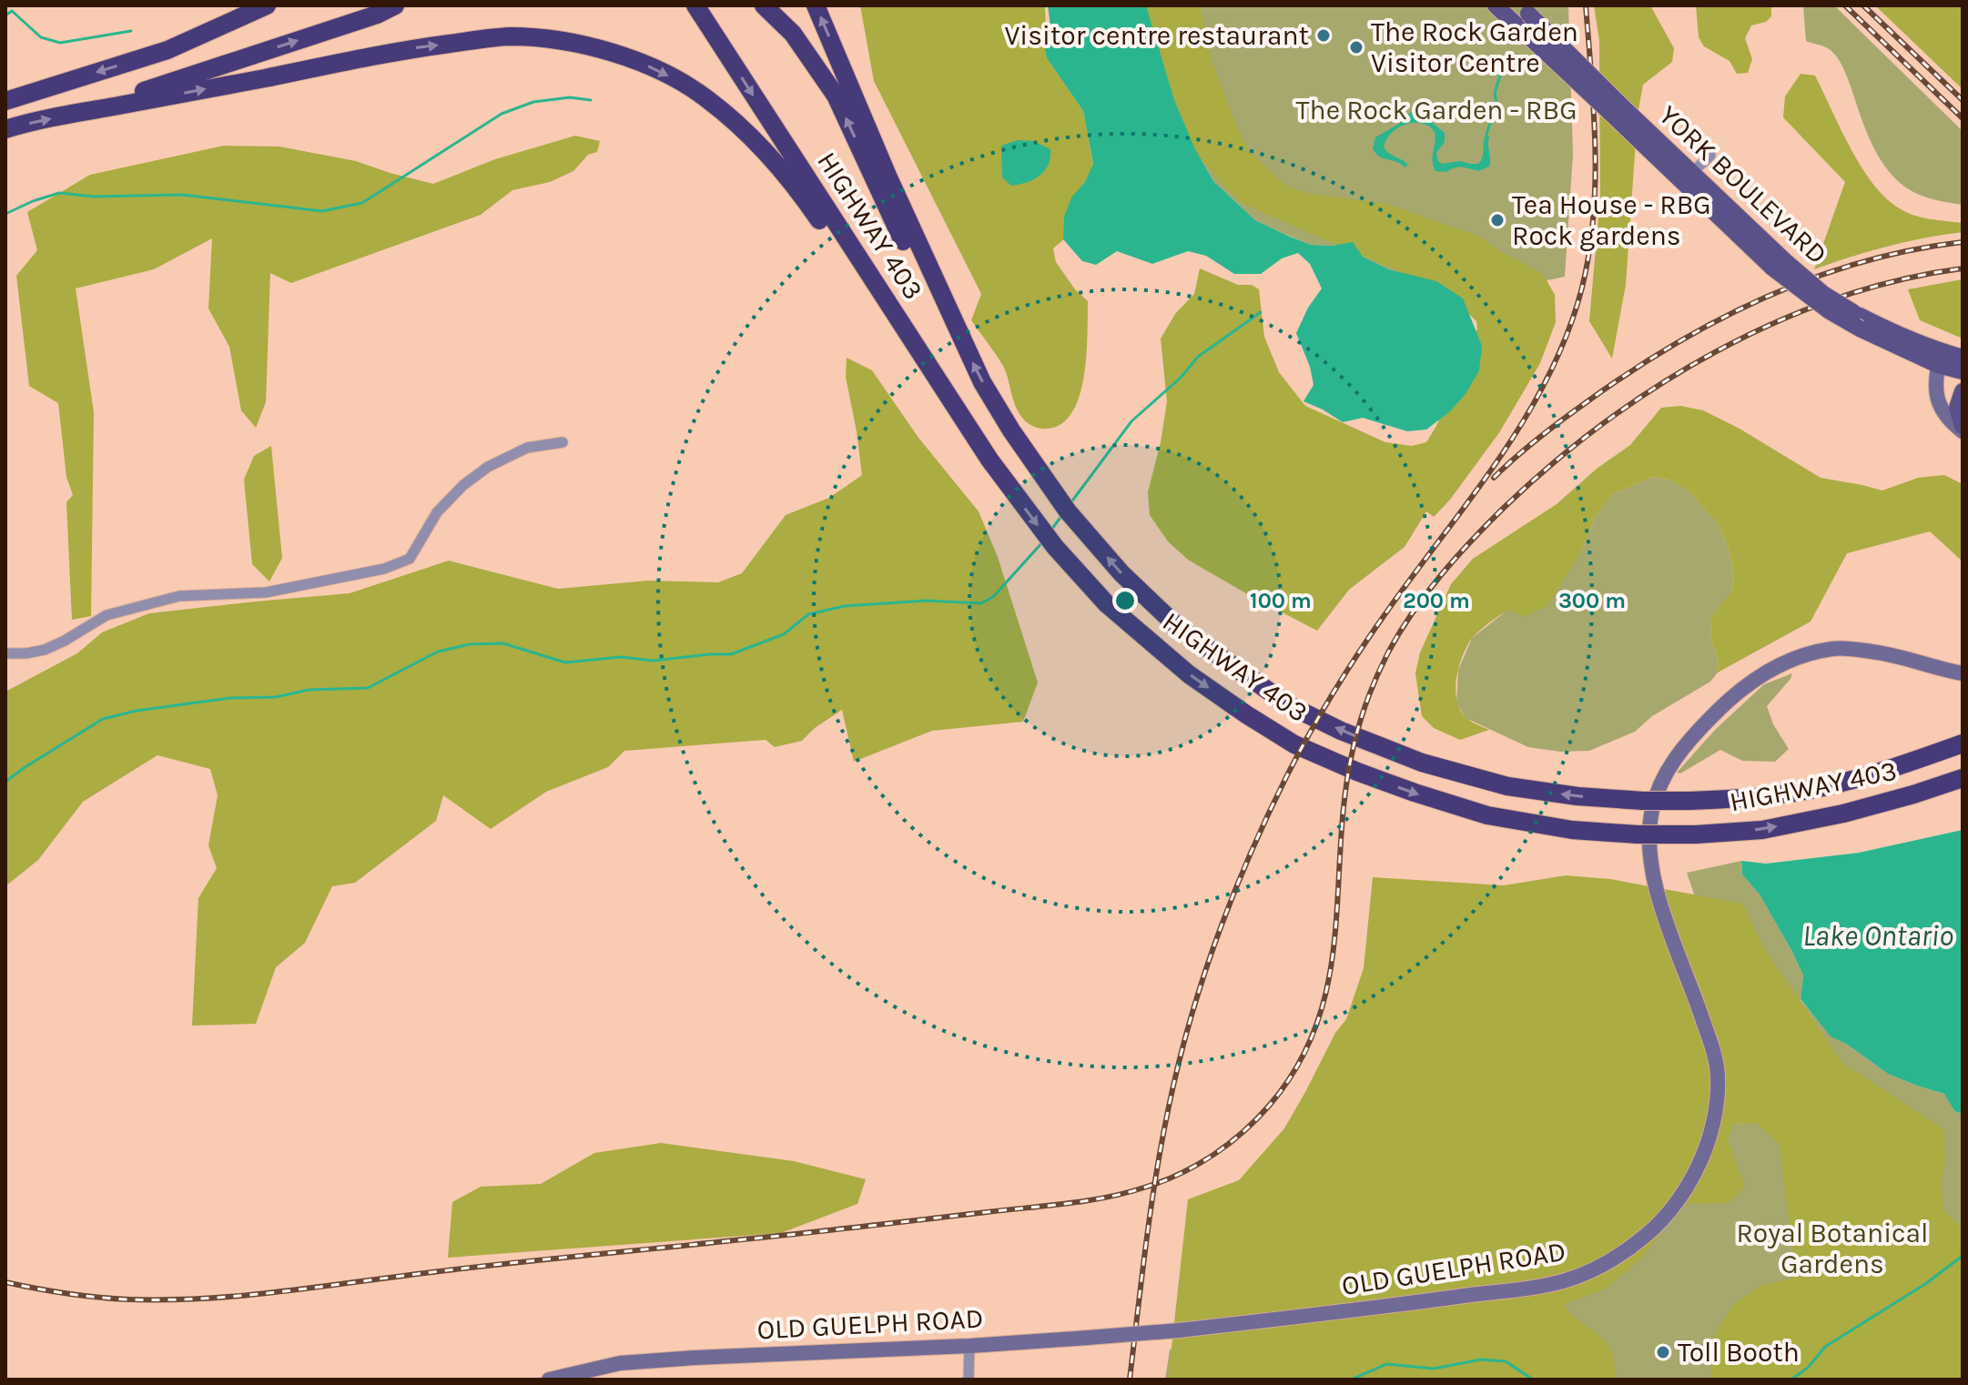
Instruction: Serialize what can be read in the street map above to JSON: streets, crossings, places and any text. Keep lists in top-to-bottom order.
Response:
{
  "streets": {
    "highway": ["HIGHWAY 403"],
    "main road": ["YORK BOULEVARD"],
    "street": ["OLD GUELPH ROAD"]
  },
  "water": ["Lake Ontario"],
  "parks": ["The Rock Garden - RBG", "Royal Botanical Gardens"],
  "places": [
    "Visitor centre restaurant",
    "The Rock Garden Visitor Centre",
    "Tea House - RBG Rock gardens",
    "Toll Booth"
  ],
  "rings": ["100 m", "200 m", "300 m"]
}
